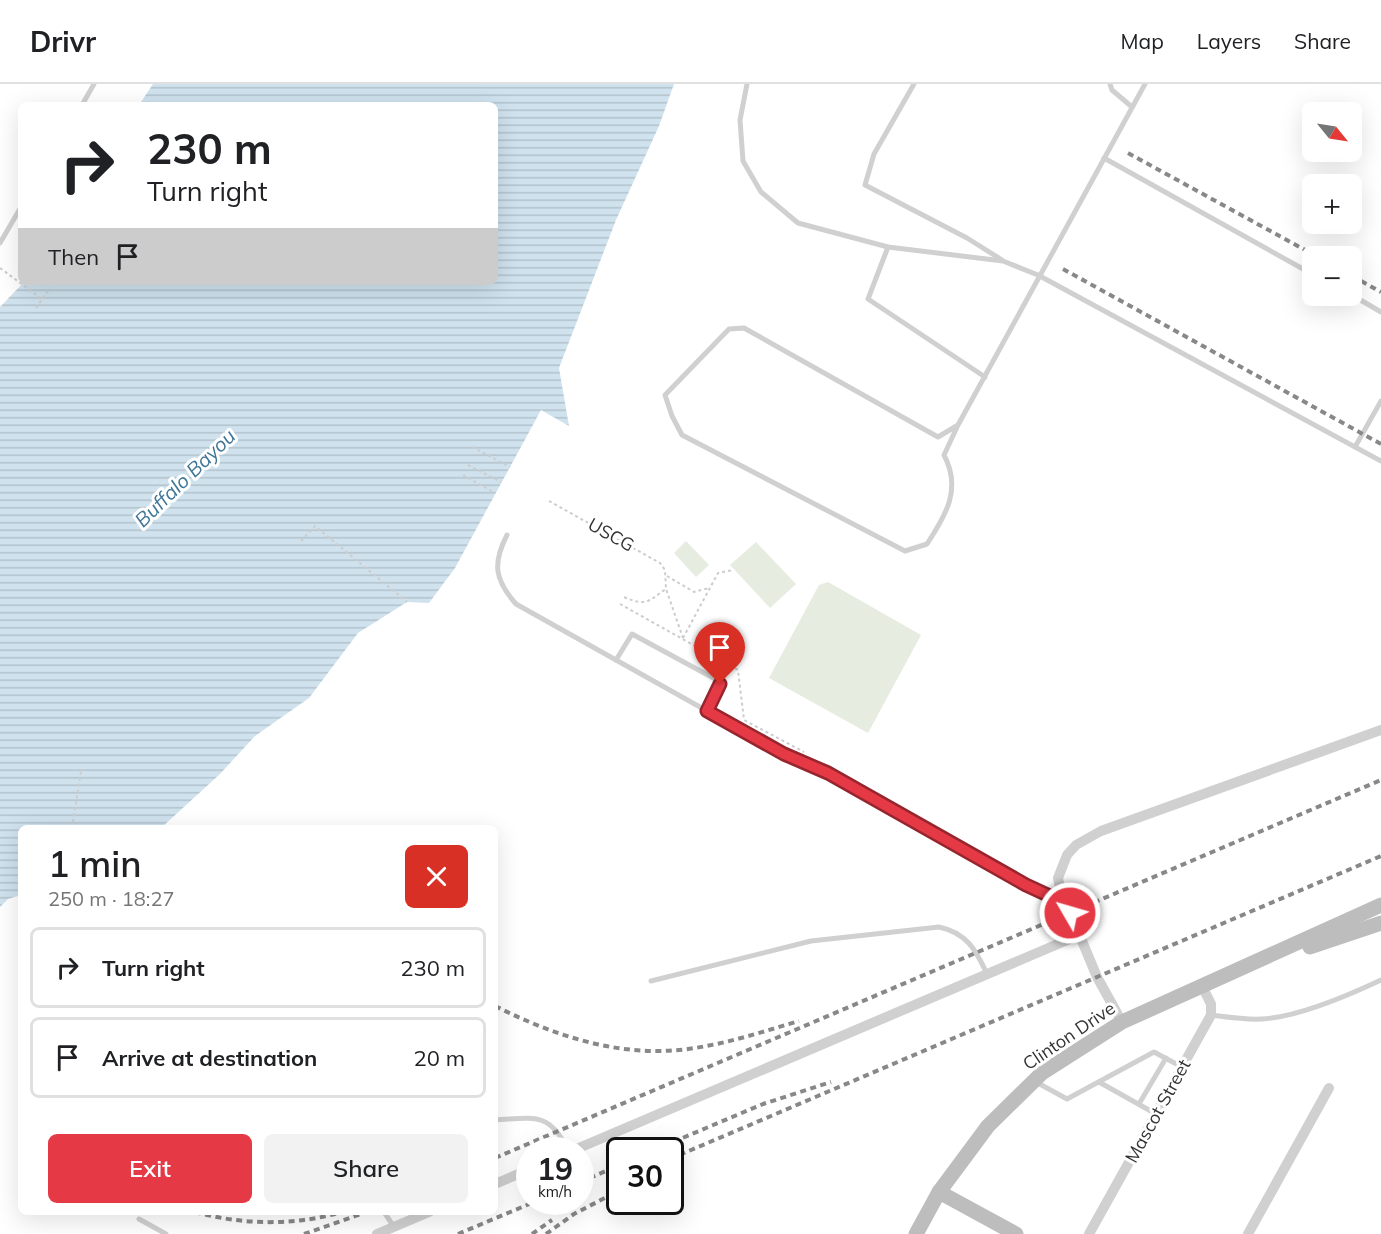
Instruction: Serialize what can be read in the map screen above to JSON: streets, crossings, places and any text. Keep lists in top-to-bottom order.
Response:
{
  "streets": {
    "main road": ["Clinton Drive"],
    "street": ["Mascot Street"],
    "path": ["USCG"]
  },
  "water": ["Buffalo Bayou"],
  "north": "bottom right",
  "page": {
    "header": "Drivr",
    "nav": ["Map", "Layers", "Share"],
    "map_buttons": ["+", "−"],
    "turn": ["230 m", "Turn right"],
    "then": "Then",
    "heading": ["1 min", "250 m · 18:27"],
    "list": [
      {
        "name": "Turn right",
        "value": "230 m"
      },
      {
        "name": "Arrive at destination",
        "value": "20 m"
      }
    ],
    "buttons": ["Exit", "Share"],
    "speed": "19 km/h",
    "limit": "30"
  }
}
